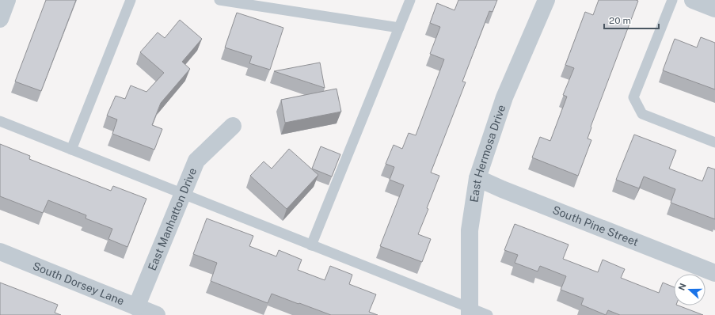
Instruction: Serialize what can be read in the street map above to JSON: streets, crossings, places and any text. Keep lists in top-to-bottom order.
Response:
{
  "streets": {
    "street": [
      "East Hermosa Drive",
      "East Manhatton Drive",
      "South Pine Street",
      "South Dorsey Lane"
    ]
  },
  "crossings": [
    ["East Hermosa Drive", "South Pine Street"],
    ["East Manhatton Drive", "South Dorsey Lane"]
  ],
  "scale_bar": "20 m",
  "north": "left"
}
